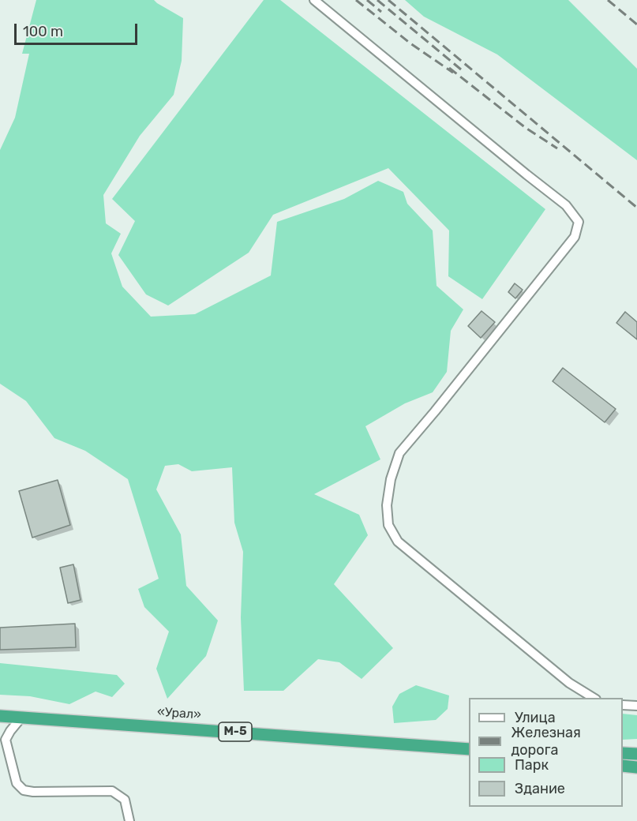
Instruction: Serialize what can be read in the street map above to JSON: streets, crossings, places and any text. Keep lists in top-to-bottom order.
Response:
{
  "streets": {
    "highway": ["«Урал»", "М-5"]
  },
  "legend": [
    "Улица",
    "Железная дорога",
    "Парк",
    "Здание"
  ],
  "scale_bar": "100 m"
}
